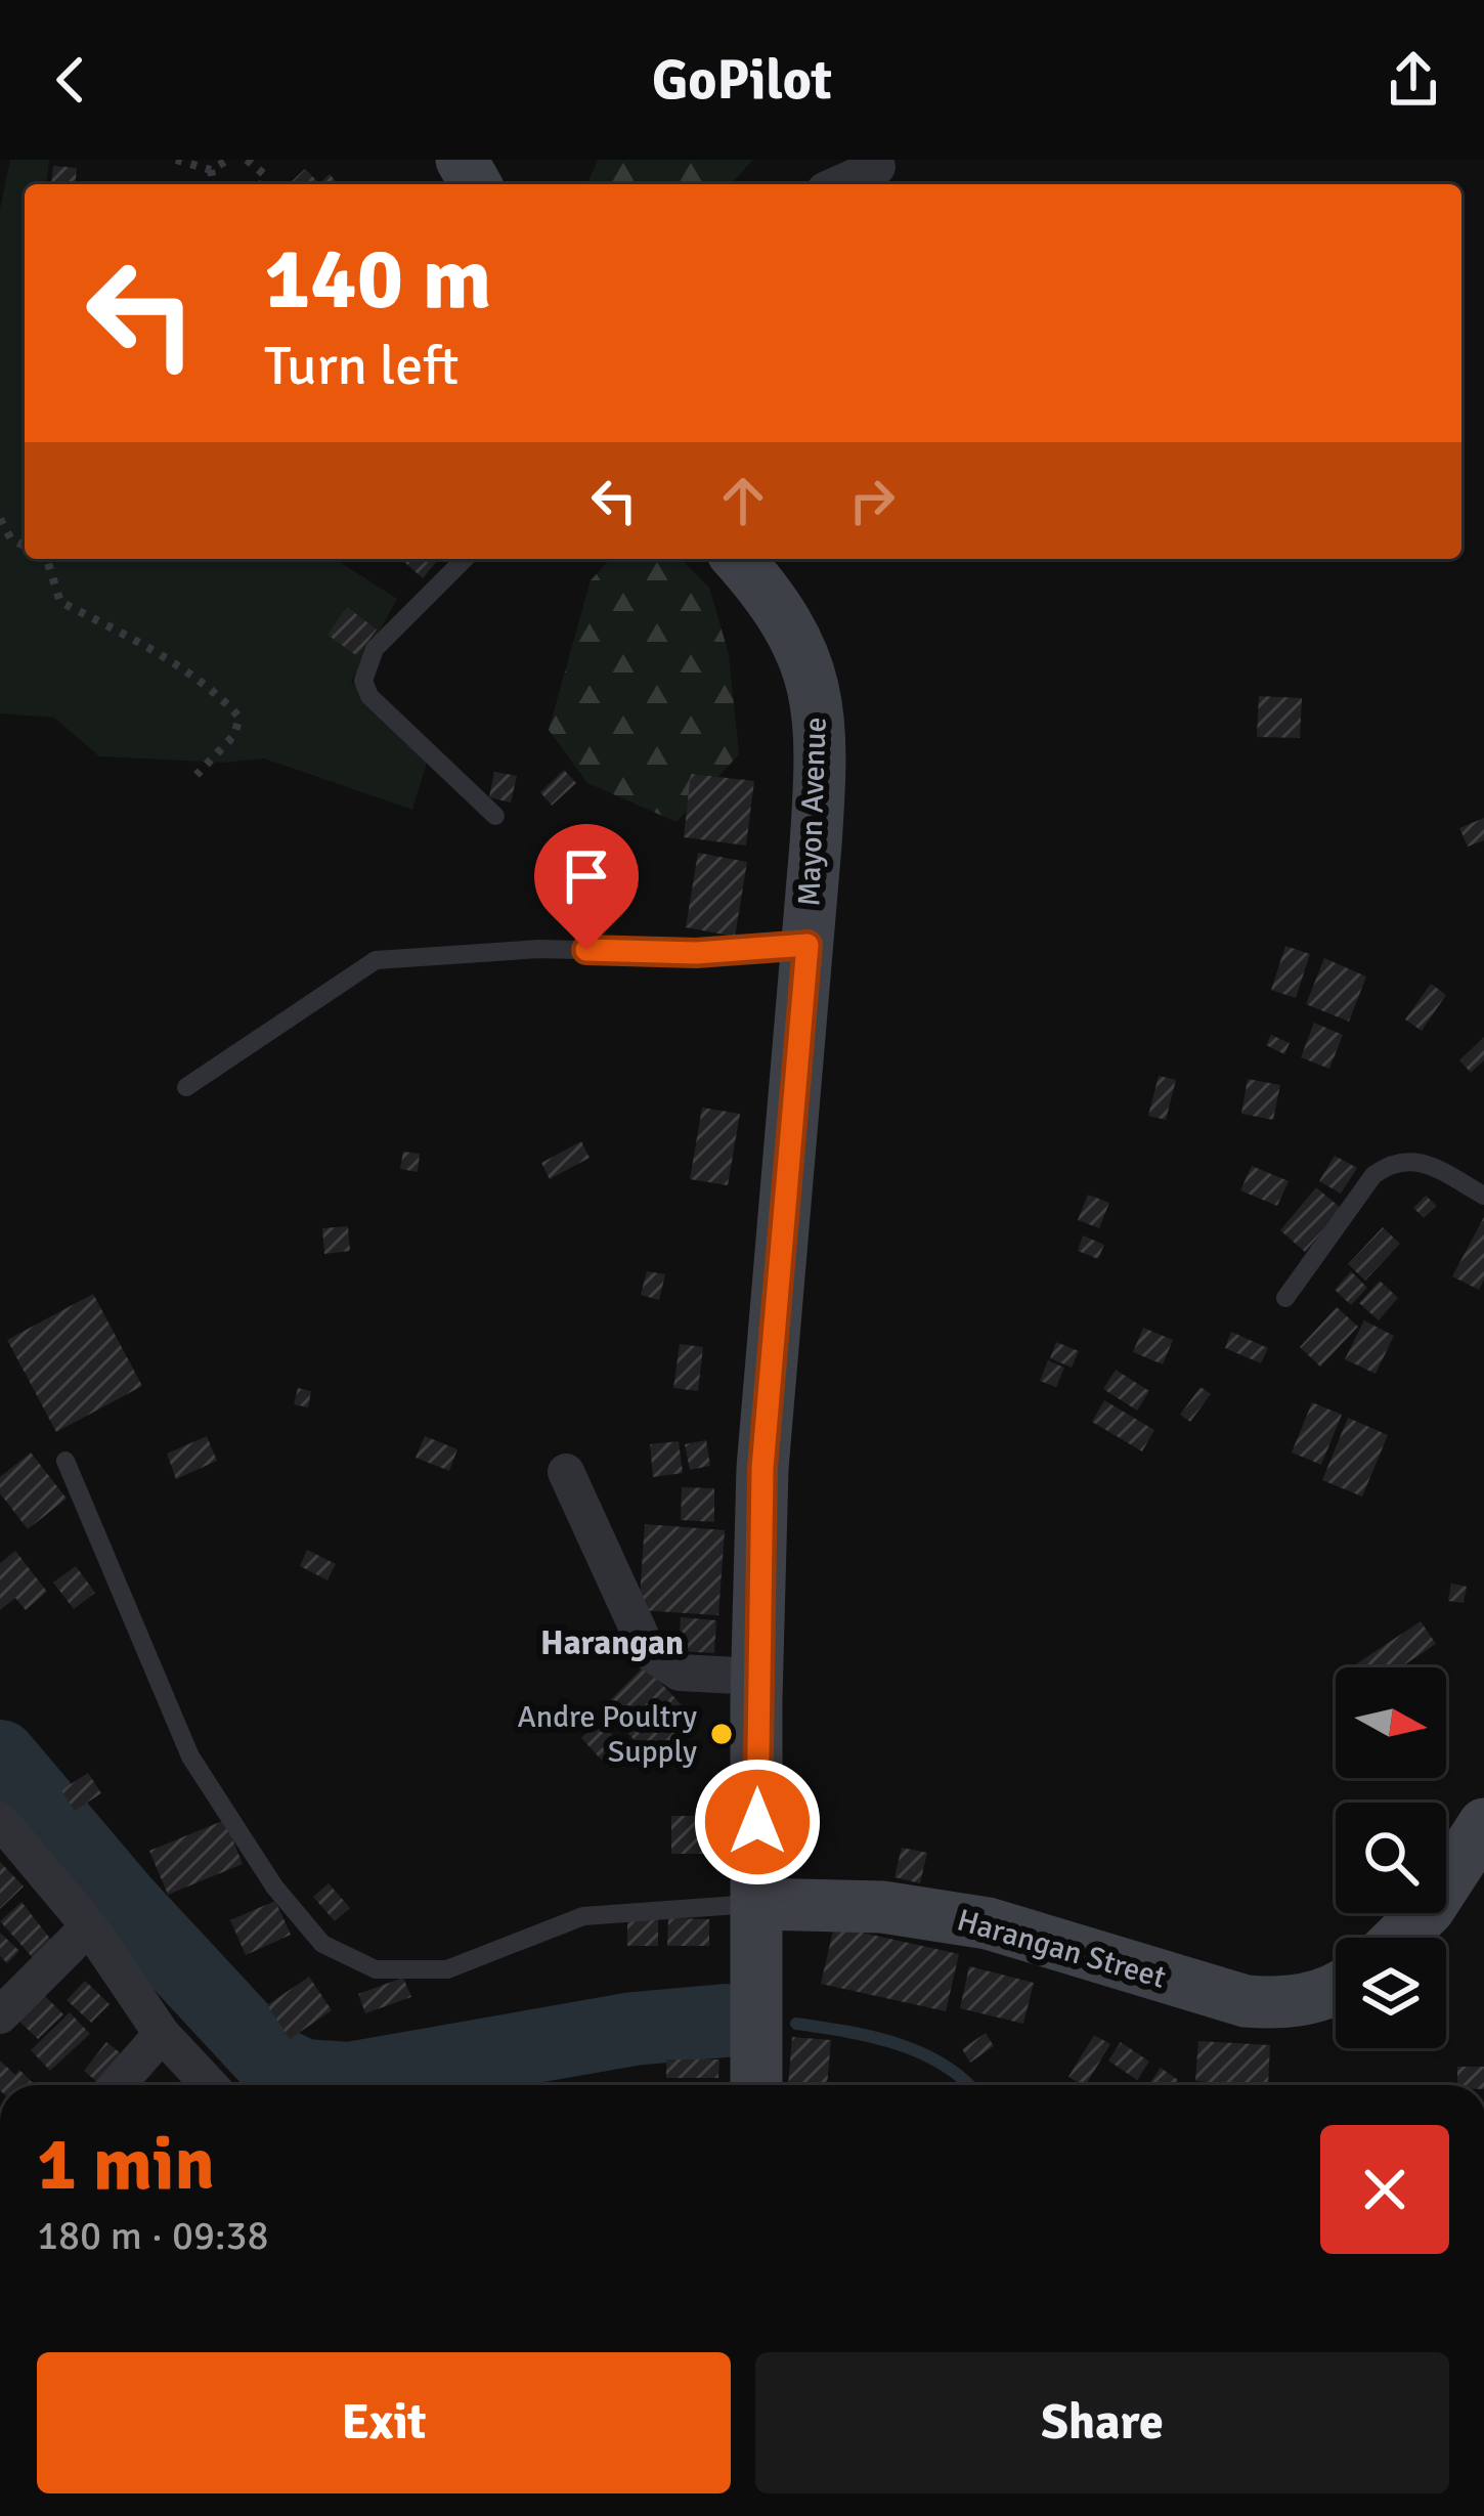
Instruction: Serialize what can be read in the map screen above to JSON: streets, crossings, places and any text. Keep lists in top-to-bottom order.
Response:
{
  "streets": {
    "main road": ["Mayon Avenue", "Harangan Street"]
  },
  "crossings": [
    ["Mayon Avenue", "Harangan Street"]
  ],
  "districts": ["Harangan"],
  "places": ["Andre Poultry Supply"],
  "north": "right",
  "page": {
    "header": "GoPilot",
    "turn": ["140 m", "Turn left"],
    "heading": ["1 min", "180 m · 09:38"],
    "buttons": ["Exit", "Share"]
  }
}
